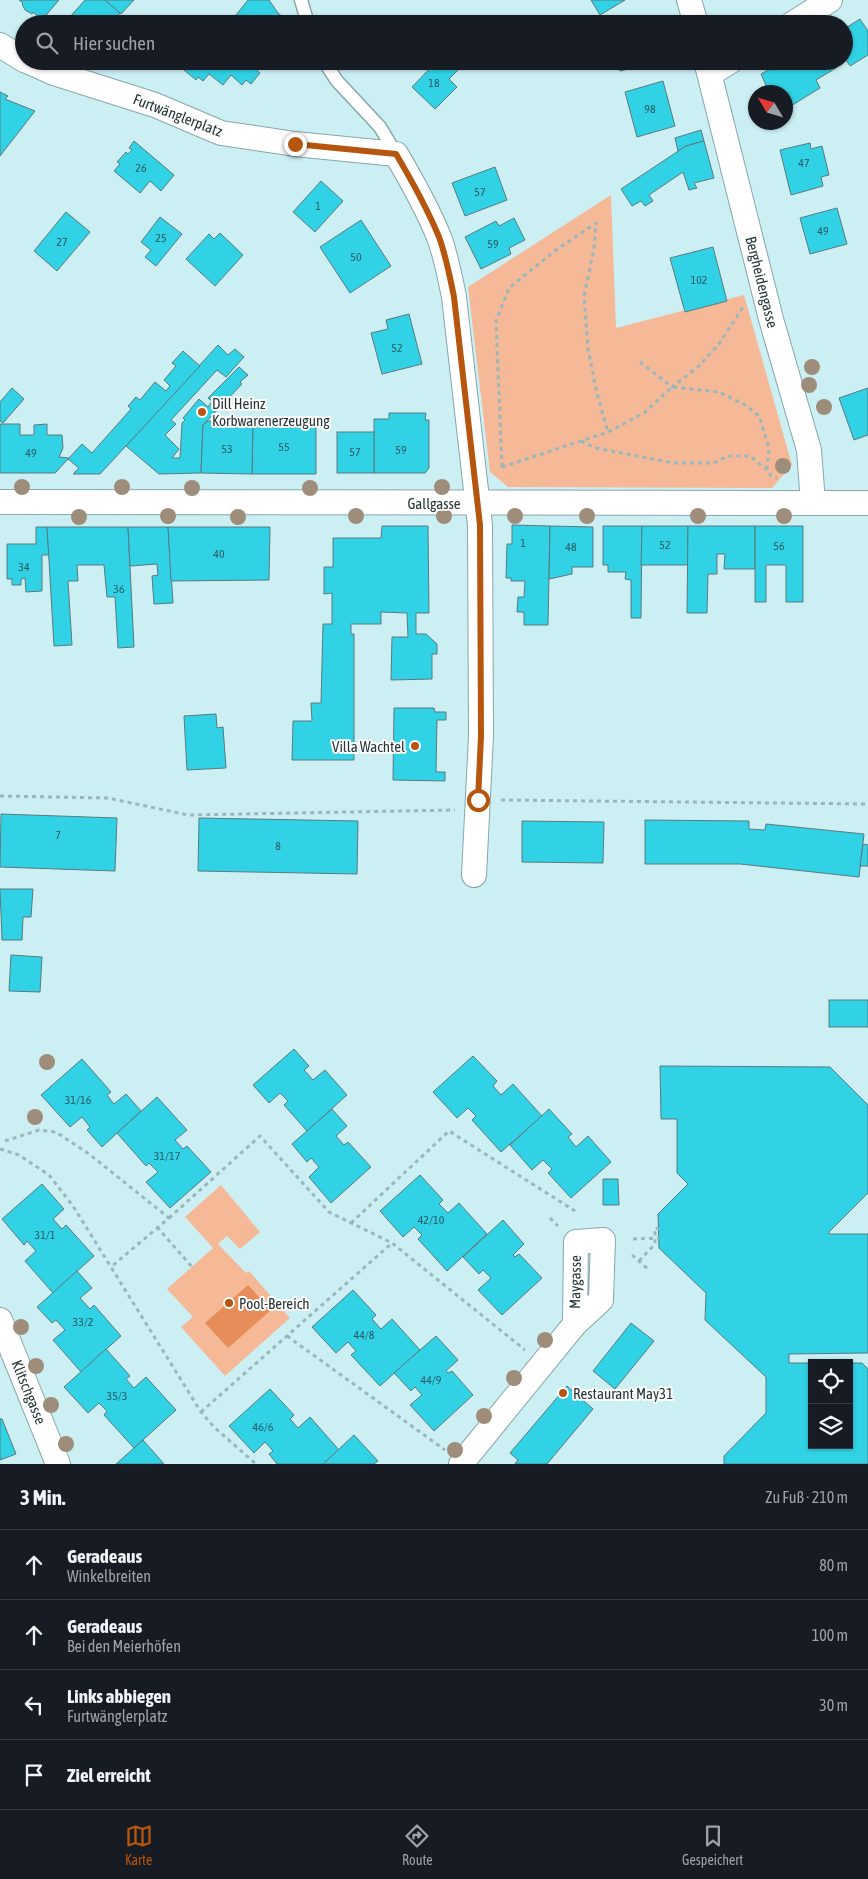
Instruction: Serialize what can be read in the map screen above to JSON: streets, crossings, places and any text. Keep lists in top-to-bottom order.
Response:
{
  "streets": {
    "street": [
      "Furtwänglerplatz",
      "Bergheidengasse",
      "Gallgasse",
      "Maygasse",
      "Klitschgasse"
    ]
  },
  "crossings": [
    ["Bergheidengasse", "Gallgasse"]
  ],
  "places": [
    "Dill Heinz Korbwarenerzeugung",
    "Villa Wachtel",
    "Pool-Bereich",
    "Restaurant May31"
  ],
  "house_numbers": [
    "18",
    "98",
    "47",
    "26",
    "57",
    "1",
    "49",
    "25",
    "27",
    "59",
    "50",
    "102",
    "52",
    "55",
    "53",
    "59",
    "57",
    "49",
    "1",
    "52",
    "56",
    "48",
    "40",
    "34",
    "36",
    "7",
    "8",
    "31/16",
    "31/17",
    "42/10",
    "31/1",
    "33/2",
    "44/8",
    "44/9",
    "35/3",
    "46/6"
  ],
  "north": "top left",
  "page": {
    "search": "Hier suchen",
    "heading": ["3 Min.", "Zu Fuß · 210 m"],
    "list": [
      ["Geradeaus", "Winkelbreiten", "80 m"],
      ["Geradeaus", "Bei den Meierhöfen", "100 m"],
      ["Links abbiegen", "Furtwänglerplatz", "30 m"],
      "Ziel erreicht"
    ],
    "nav": ["Karte", "Route", "Gespeichert"]
  }
}
